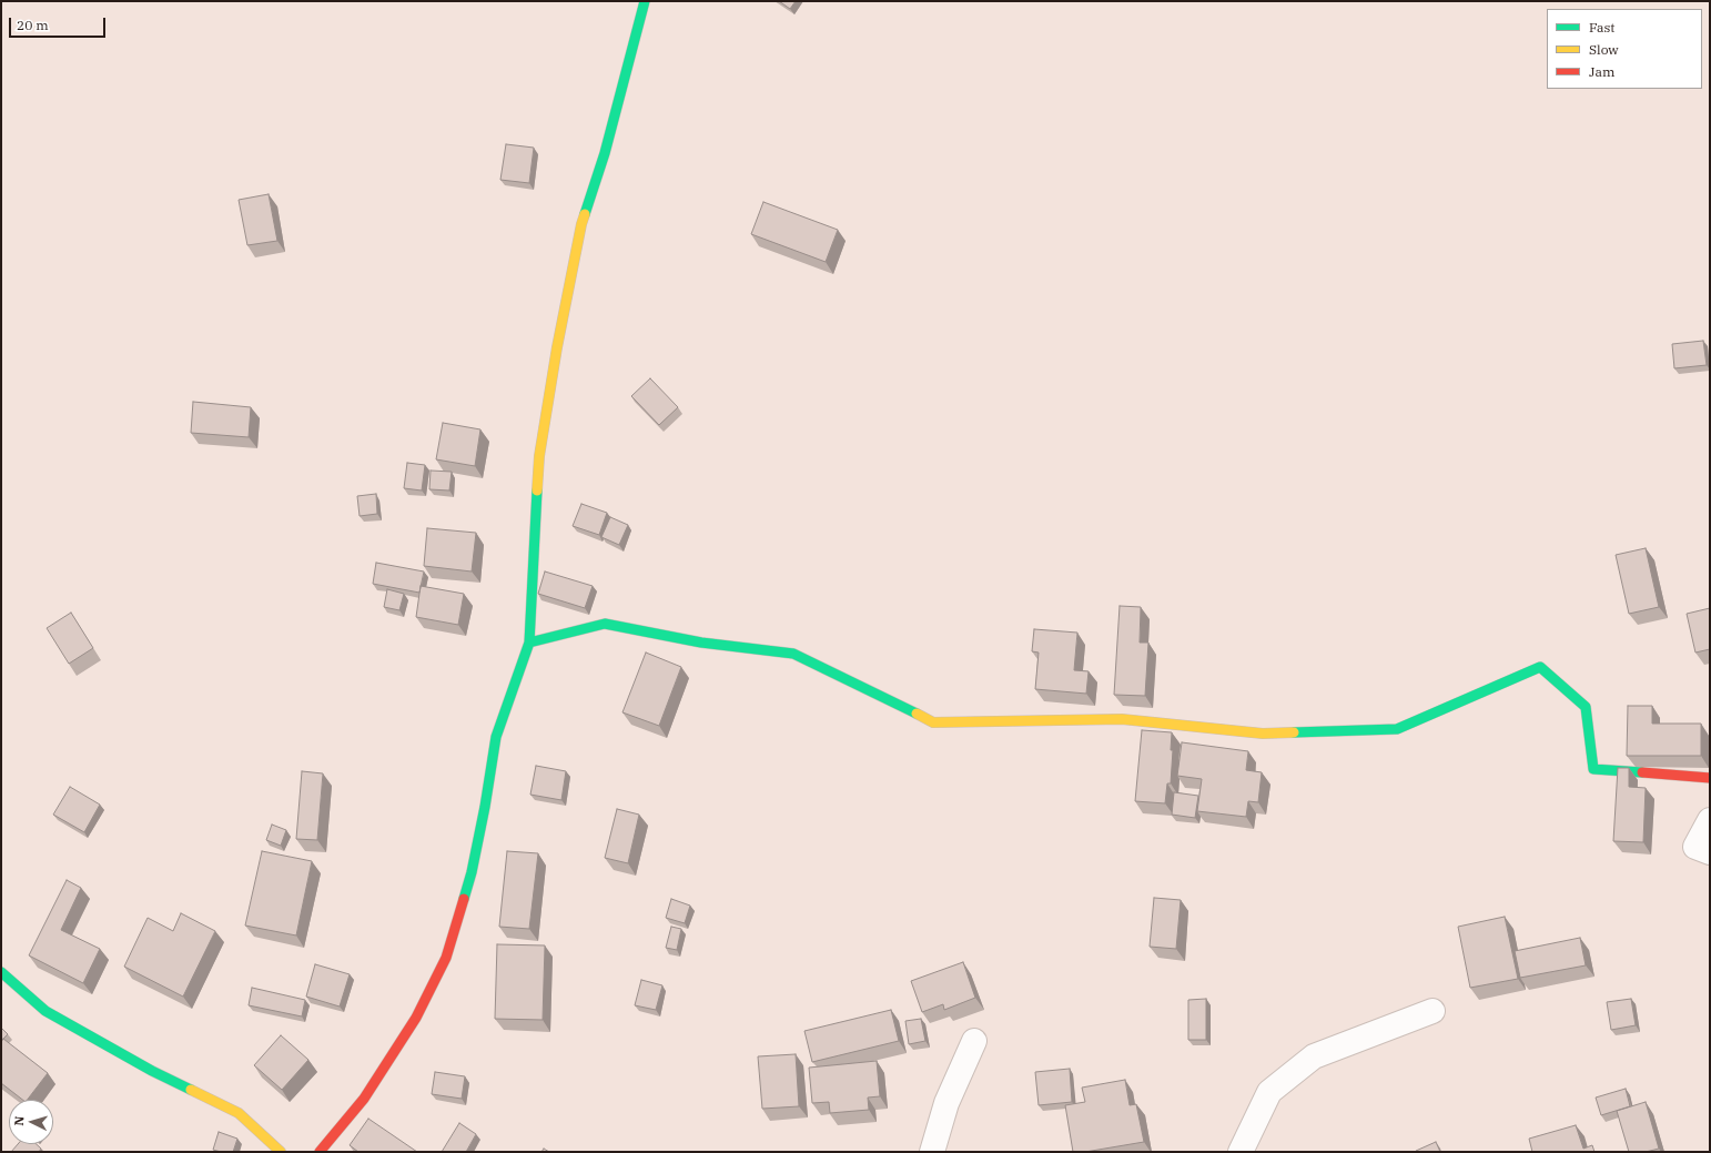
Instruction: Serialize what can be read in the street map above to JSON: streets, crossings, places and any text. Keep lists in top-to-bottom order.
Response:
{
  "legend": ["Fast", "Slow", "Jam"],
  "scale_bar": "20 m",
  "north": "left"
}
